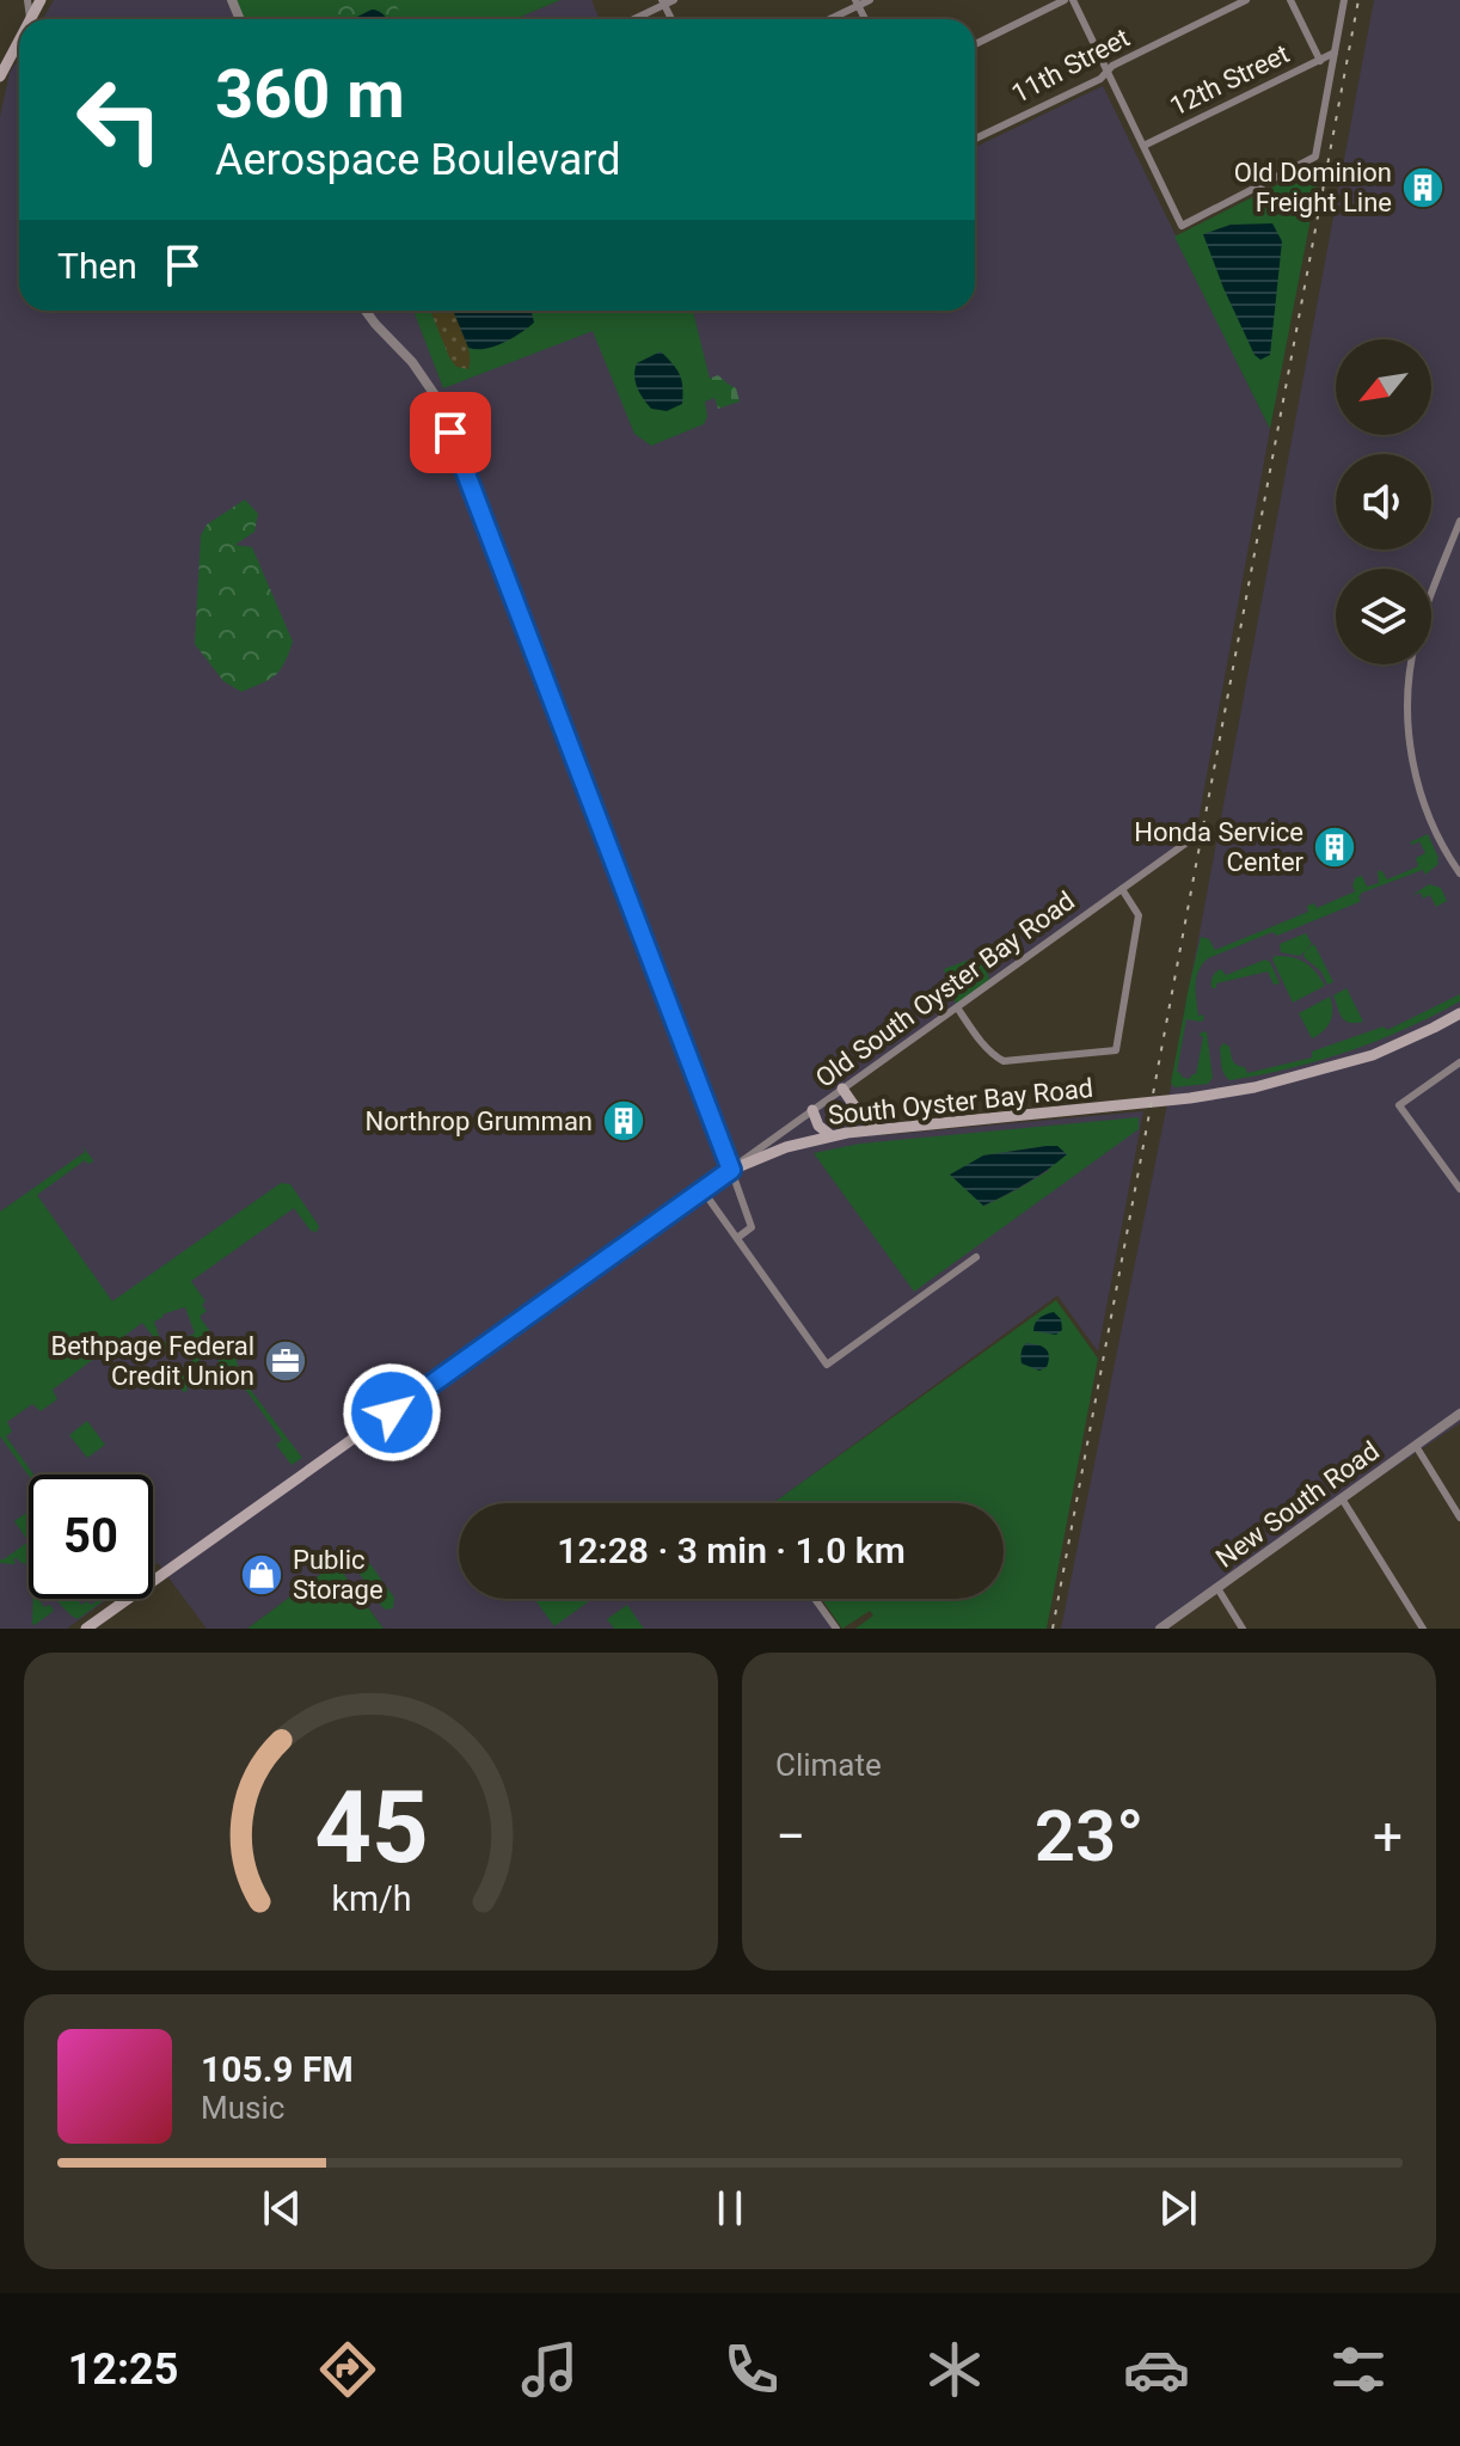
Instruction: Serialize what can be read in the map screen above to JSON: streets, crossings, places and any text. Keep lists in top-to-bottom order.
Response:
{
  "streets": {
    "main road": ["South Oyster Bay Road"],
    "street": [
      "11th Street",
      "12th Street",
      "Old South Oyster Bay Road",
      "New South Road"
    ]
  },
  "crossings": [
    ["Old South Oyster Bay Road", "South Oyster Bay Road"]
  ],
  "places": {
    "building": ["Old Dominion Freight Line", "Honda Service Center", "Northrop Grumman"],
    "office": ["Bethpage Federal Credit Union"],
    "shop": ["Public Storage"]
  },
  "north": "bottom left",
  "page": {
    "turn": ["360 m", "Aerospace Boulevard"],
    "then": "Then",
    "limit": "50",
    "trip": "12:28 · 3 min · 1.0 km",
    "tile": "Climate",
    "heat": ["−", "23°", "+"],
    "song": ["105.9 FM", "Music"],
    "tabs": "12:25",
    "gauge": ["45", "km/h"]
  }
}
